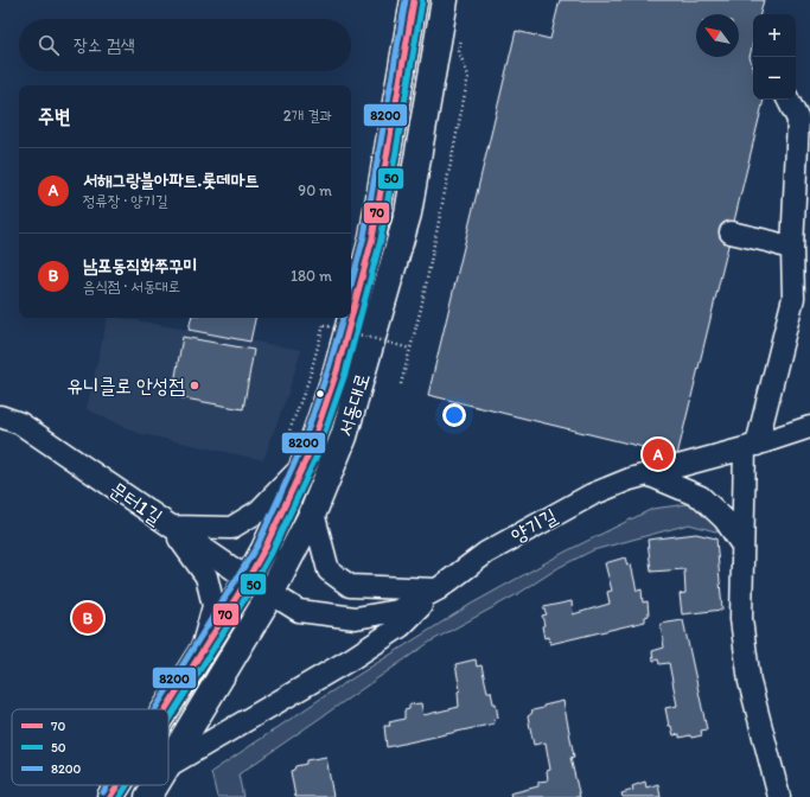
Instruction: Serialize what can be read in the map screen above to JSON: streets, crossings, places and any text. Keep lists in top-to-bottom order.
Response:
{
  "streets": {
    "main road": ["서동대로"],
    "street": ["문터1길", "양기길"]
  },
  "crossings": [
    ["서동대로", "문터1길"],
    ["서동대로", "양기길"],
    ["문터1길", "양기길"]
  ],
  "places": ["유니클로 안성점"],
  "lines": ["transit line 70", "transit line 8200", "transit line 50"],
  "legend": ["70", "50", "8200"],
  "north": "top left",
  "page": {
    "map_buttons": ["+", "−"],
    "search": "장소 검색",
    "heading": ["주변", "2개 결과"],
    "list": [
      {
        "mark": "A",
        "name": "서해그랑블아파트.롯데마트",
        "note": "정류장 · 양기길",
        "value": "90 m"
      },
      {
        "mark": "B",
        "name": "남포동직화쭈꾸미",
        "note": "음식점 · 서동대로",
        "value": "180 m"
      }
    ],
    "pins": ["A", "B"]
  }
}
